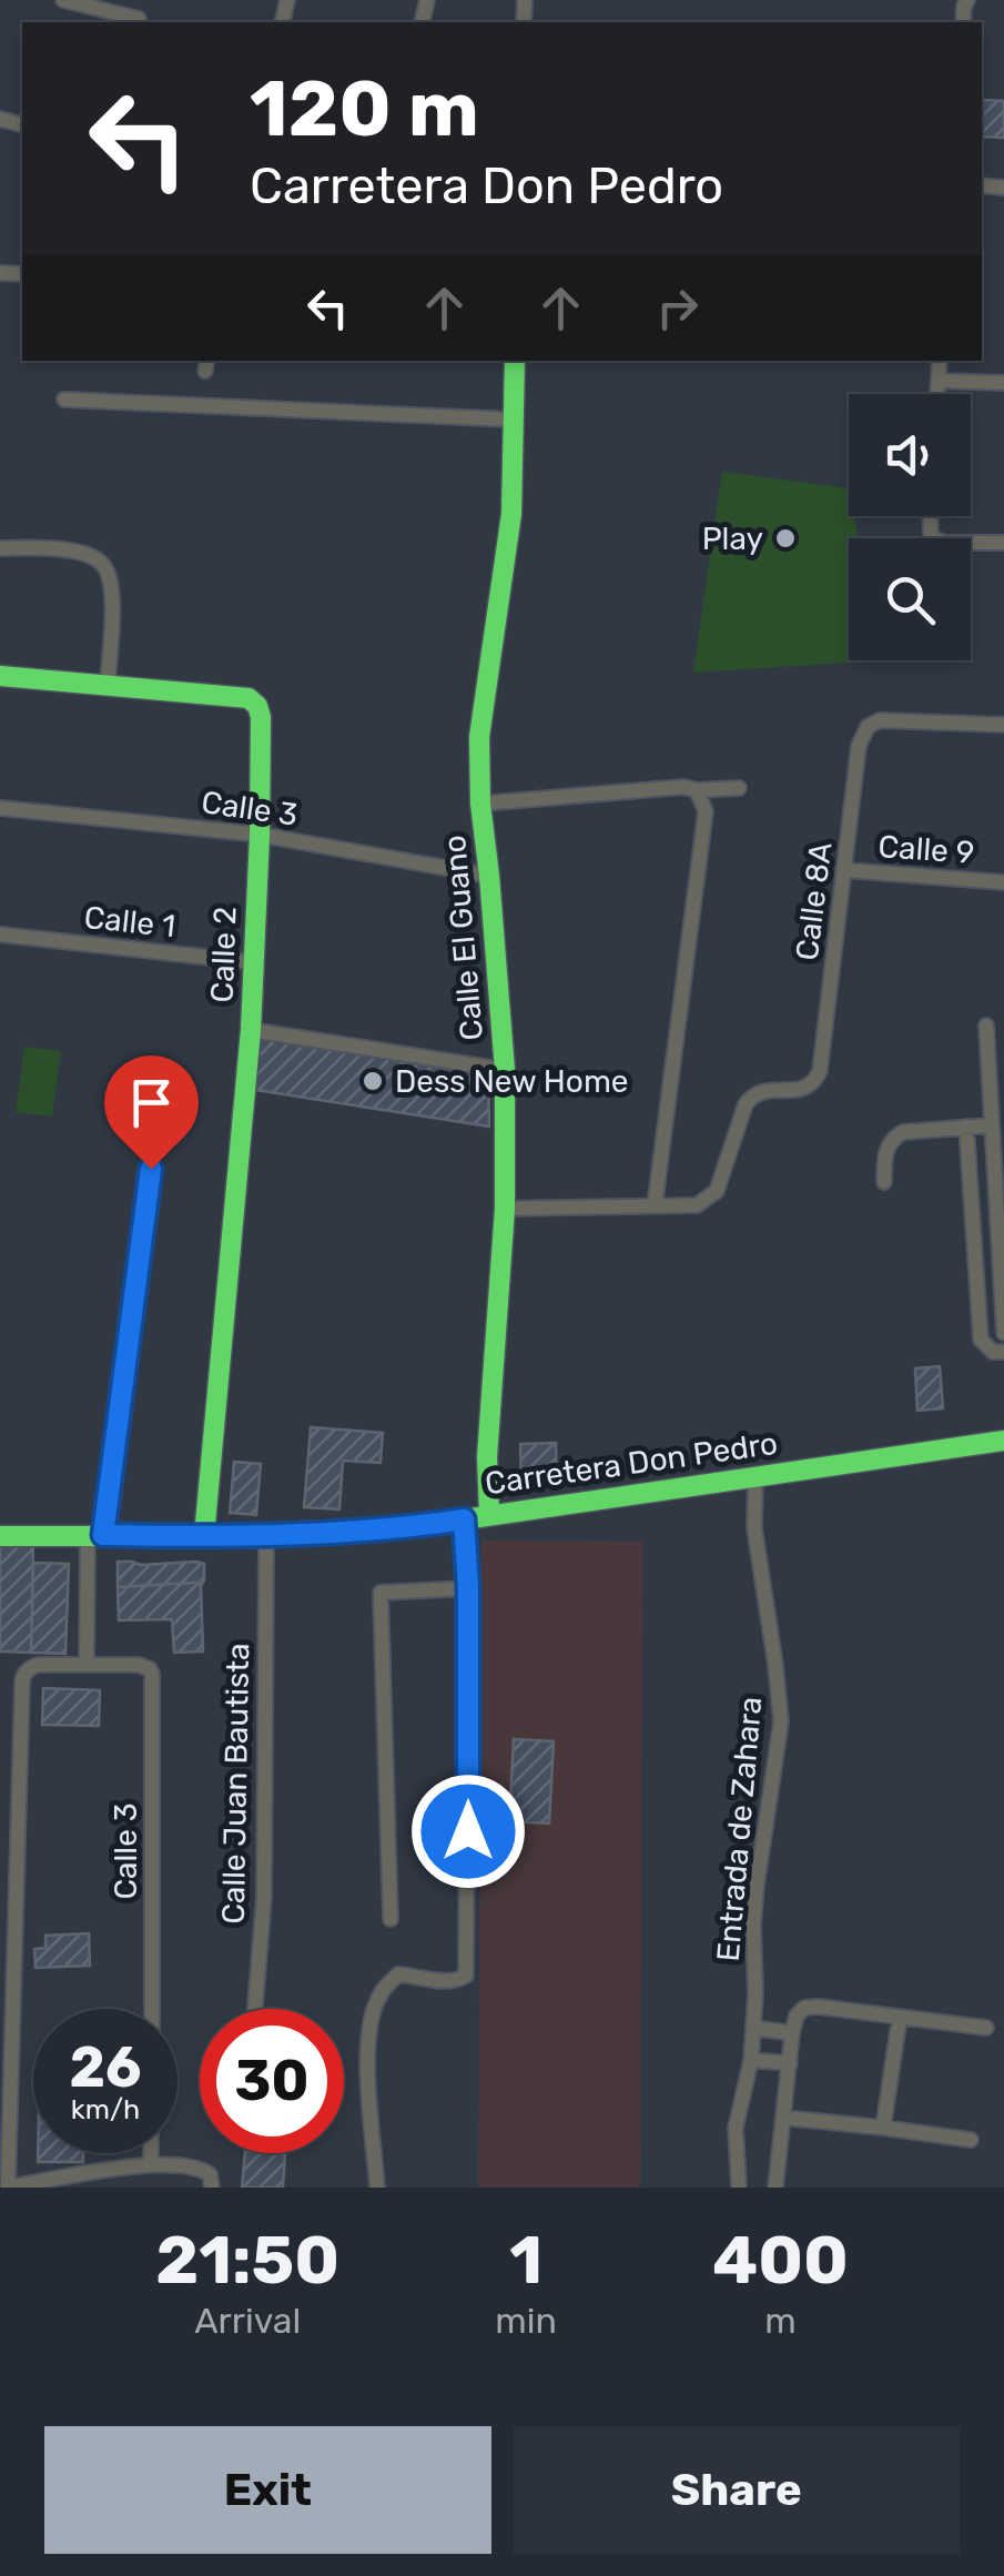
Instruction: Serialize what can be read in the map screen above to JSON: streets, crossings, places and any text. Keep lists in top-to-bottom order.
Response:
{
  "streets": {
    "street": [
      "Calle 3",
      "Calle 9",
      "Calle 8A",
      "Calle 1",
      "Calle El Guano",
      "Calle 2",
      "Carretera Don Pedro",
      "Calle Juan Bautista",
      "Entrada de Zahara"
    ]
  },
  "crossings": [
    ["Calle 3", "Calle El Guano"],
    ["Calle 3", "Calle 2"],
    ["Calle 9", "Calle 8A"],
    ["Calle 1", "Calle 2"],
    ["Calle El Guano", "Carretera Don Pedro"],
    ["Calle 2", "Carretera Don Pedro"],
    ["Carretera Don Pedro", "Calle Juan Bautista"],
    ["Carretera Don Pedro", "Entrada de Zahara"]
  ],
  "places": ["Play", "Dess New Home"],
  "page": {
    "turn": ["120 m", "Carretera Don Pedro"],
    "speed": "26 km/h",
    "limit": "30",
    "eta": [
      "21:50",
      "Arrival",
      "1",
      "min",
      "400",
      "m"
    ],
    "buttons": ["Exit", "Share"]
  }
}
